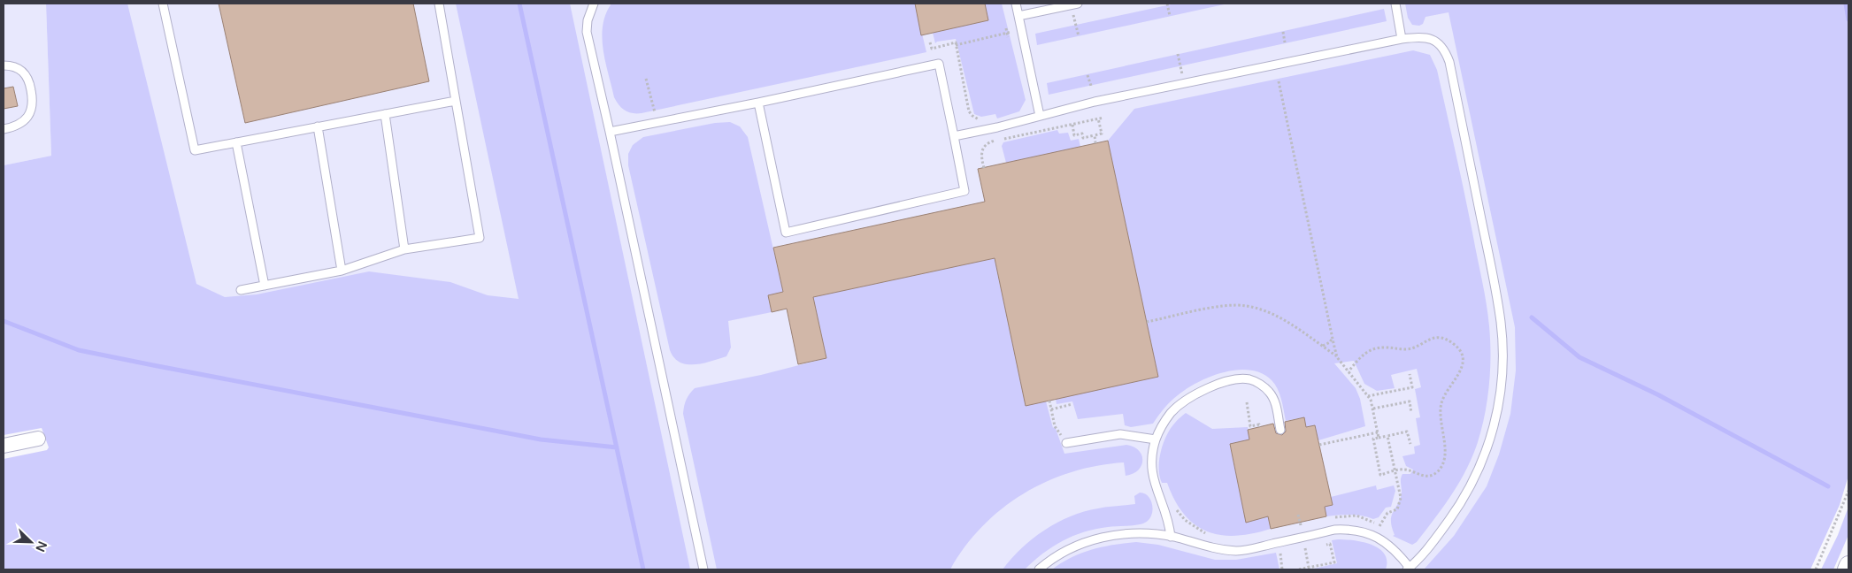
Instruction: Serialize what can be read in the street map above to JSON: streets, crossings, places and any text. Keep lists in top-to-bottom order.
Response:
{
  "north": "bottom right"
}
